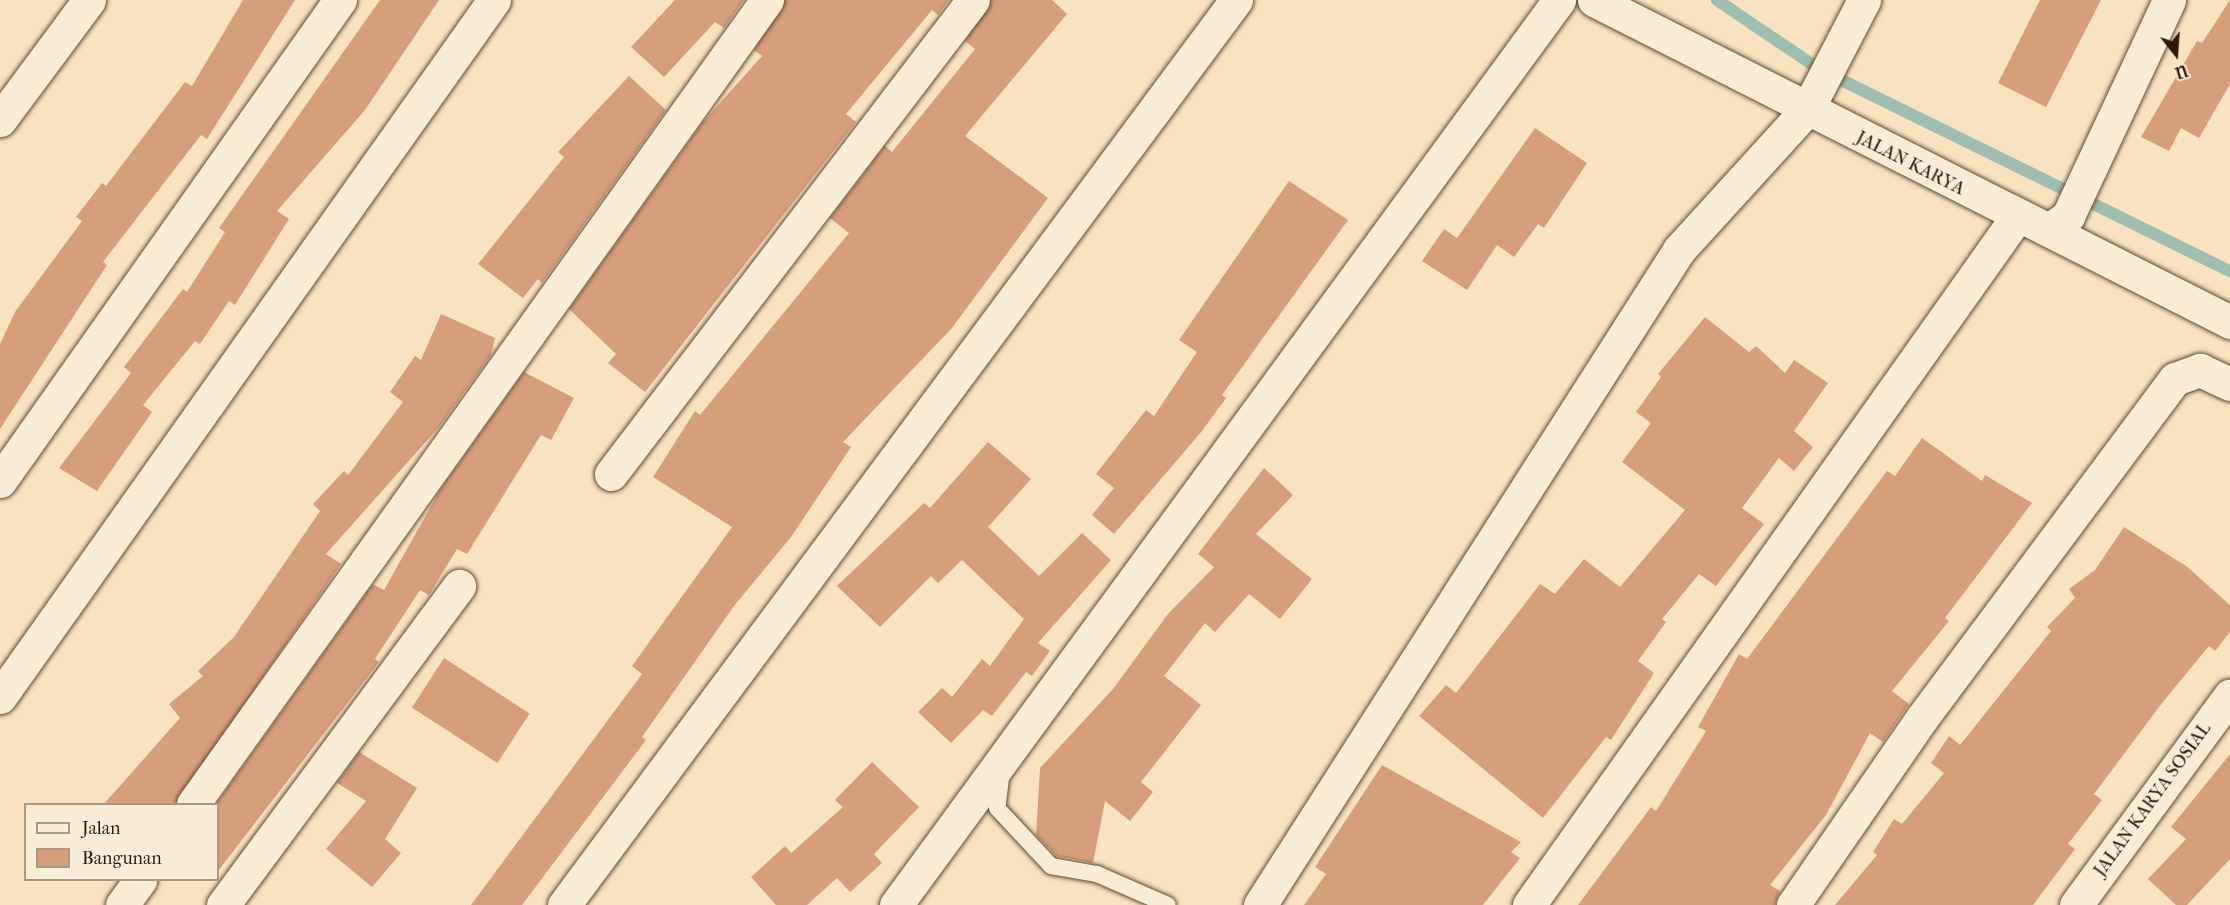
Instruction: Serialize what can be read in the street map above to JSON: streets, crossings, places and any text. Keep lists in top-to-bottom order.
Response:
{
  "streets": {
    "street": ["JALAN KARYA", "JALAN KARYA SOSIAL"]
  },
  "legend": ["Jalan", "Bangunan"],
  "north": "bottom"
}
